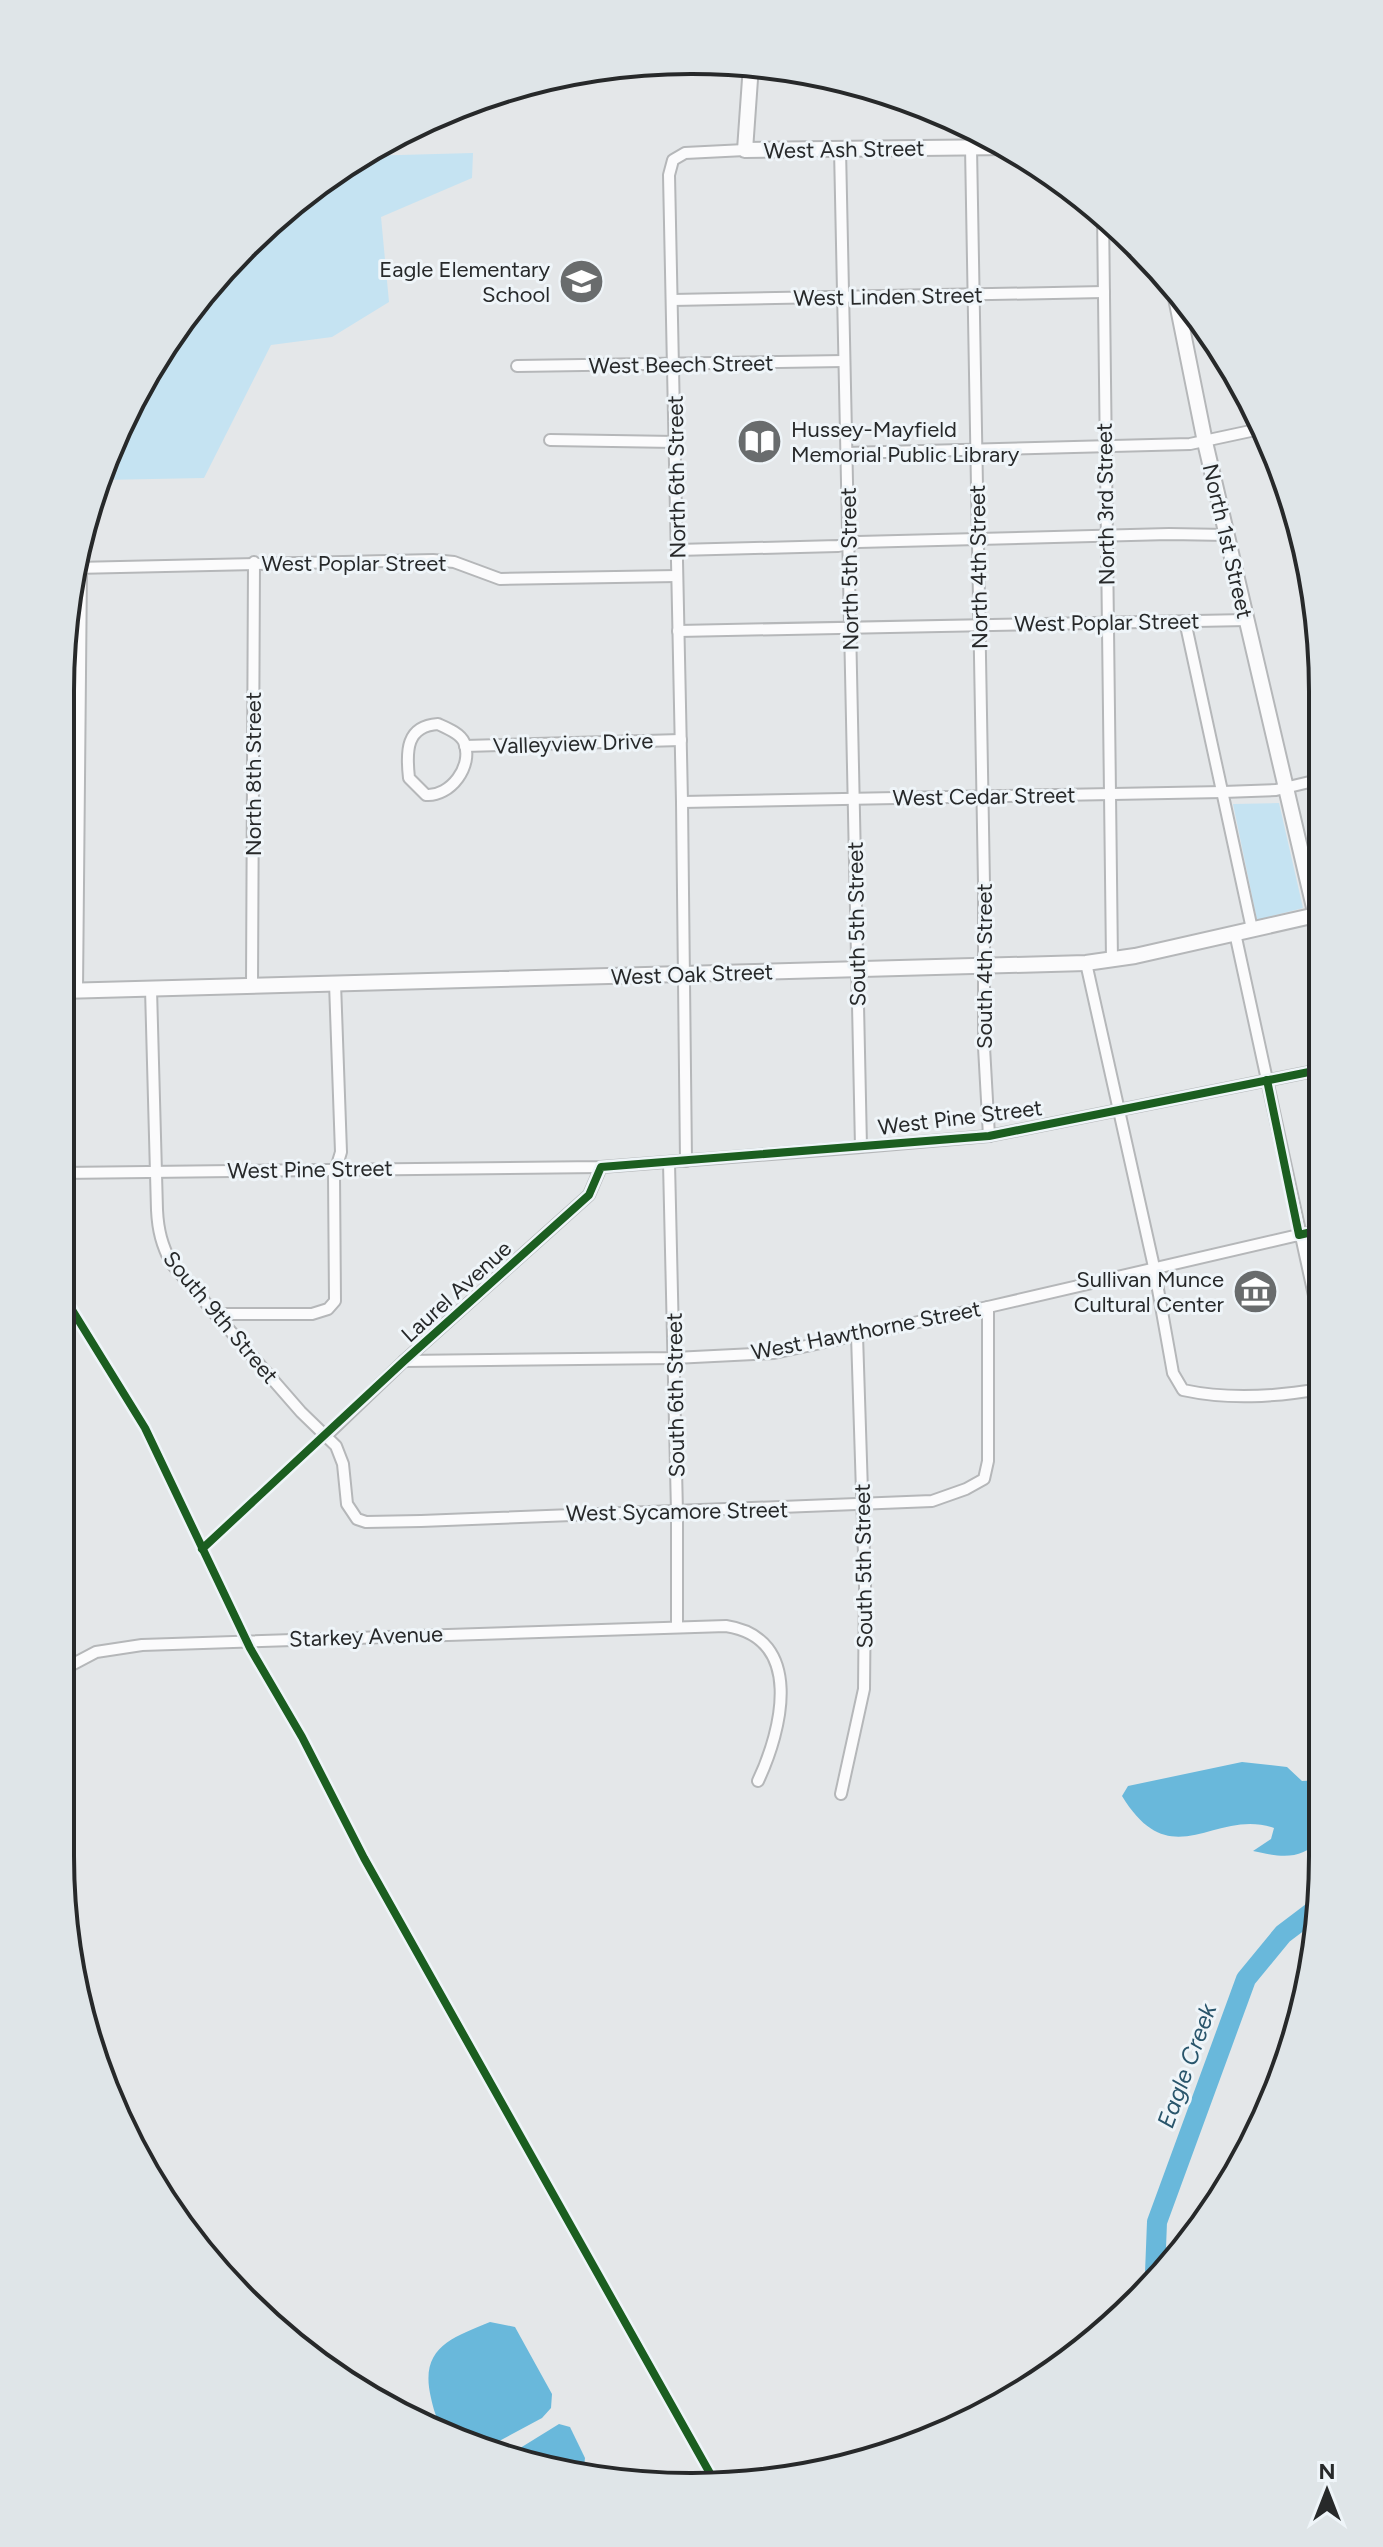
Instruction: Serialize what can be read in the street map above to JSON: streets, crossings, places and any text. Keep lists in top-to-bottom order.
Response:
{
  "streets": {
    "main road": ["West Ash Street", "North 1st Street", "West Oak Street"],
    "street": [
      "West Linden Street",
      "West Beech Street",
      "North 6th Street",
      "North 3rd Street",
      "West Poplar Street",
      "North 4th Street",
      "North 5th Street",
      "Valleyview Drive",
      "North 8th Street",
      "West Cedar Street",
      "South 5th Street",
      "South 4th Street",
      "West Pine Street",
      "Laurel Avenue",
      "South 9th Street",
      "West Hawthorne Street",
      "South 6th Street",
      "West Sycamore Street",
      "Starkey Avenue"
    ]
  },
  "crossings": [
    ["West Ash Street", "North 6th Street"],
    ["West Ash Street", "North 4th Street"],
    ["West Ash Street", "North 5th Street"],
    ["West Linden Street", "North 6th Street"],
    ["West Linden Street", "North 3rd Street"],
    ["West Linden Street", "North 4th Street"],
    ["West Linden Street", "North 5th Street"],
    ["West Beech Street", "North 6th Street"],
    ["West Beech Street", "North 5th Street"],
    ["North 6th Street", "West Poplar Street"],
    ["North 6th Street", "Valleyview Drive"],
    ["North 6th Street", "West Cedar Street"],
    ["North 3rd Street", "West Poplar Street"],
    ["North 3rd Street", "West Cedar Street"],
    ["North 3rd Street", "West Oak Street"],
    ["North 1st Street", "West Poplar Street"],
    ["North 1st Street", "West Cedar Street"],
    ["West Poplar Street", "North 4th Street"],
    ["West Poplar Street", "North 5th Street"],
    ["West Poplar Street", "North 8th Street"],
    ["North 4th Street", "West Cedar Street"],
    ["North 4th Street", "South 4th Street"],
    ["North 5th Street", "West Cedar Street"],
    ["North 5th Street", "South 5th Street"],
    ["North 8th Street", "West Oak Street"],
    ["West Cedar Street", "South 5th Street"],
    ["West Cedar Street", "South 4th Street"],
    ["South 5th Street", "West Oak Street"],
    ["South 5th Street", "West Pine Street"],
    ["South 5th Street", "West Hawthorne Street"],
    ["South 5th Street", "West Sycamore Street"],
    ["South 4th Street", "West Oak Street"],
    ["South 4th Street", "West Pine Street"],
    ["West Oak Street", "South 9th Street"],
    ["West Pine Street", "Laurel Avenue"],
    ["West Pine Street", "South 9th Street"],
    ["West Pine Street", "South 6th Street"],
    ["Laurel Avenue", "South 9th Street"],
    ["Laurel Avenue", "West Hawthorne Street"],
    ["South 9th Street", "West Sycamore Street"],
    ["West Hawthorne Street", "South 6th Street"],
    ["West Hawthorne Street", "West Sycamore Street"],
    ["South 6th Street", "West Sycamore Street"],
    ["South 6th Street", "Starkey Avenue"]
  ],
  "water": ["Eagle Creek"],
  "places": {
    "school or university": ["Eagle Elementary School"],
    "library": ["Hussey-Mayfield Memorial Public Library"],
    "museum": ["Sullivan Munce Cultural Center"]
  },
  "north": "top"
}
